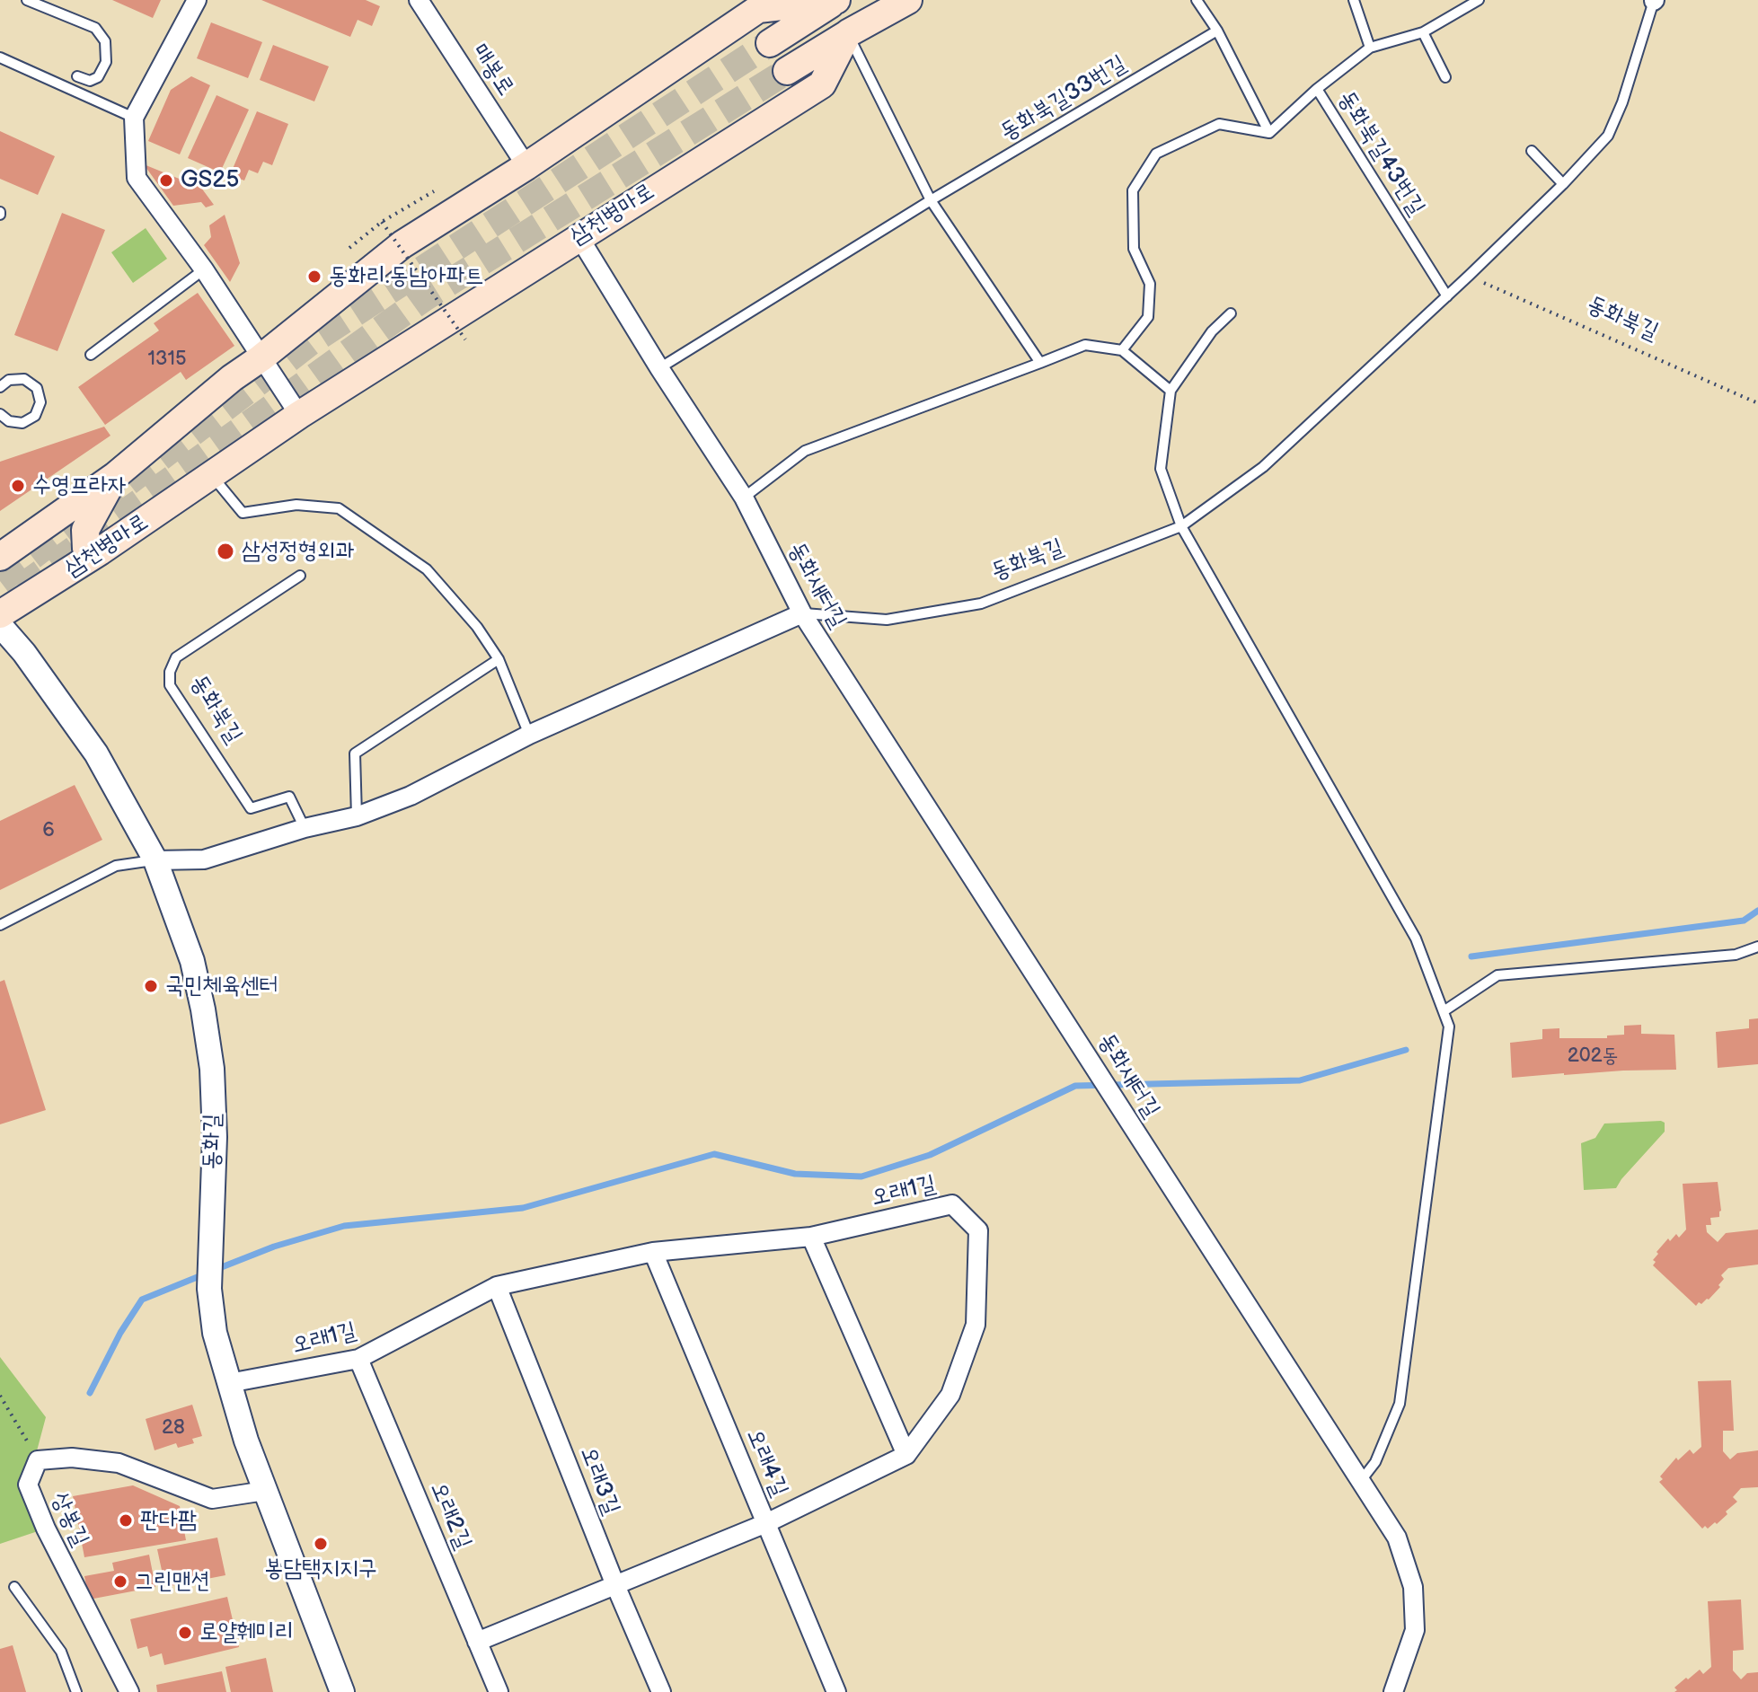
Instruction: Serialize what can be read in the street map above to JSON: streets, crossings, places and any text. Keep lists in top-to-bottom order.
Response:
{
  "streets": {
    "main road": ["삼천병마로"],
    "street": [
      "매봉로",
      "동화북길",
      "동화새터길",
      "동화길",
      "오래1길",
      "오래4길",
      "오래3길",
      "오래2길",
      "상봉길"
    ],
    "lane": ["동화북길33번길", "동화북길43번길"]
  },
  "crossings": [
    ["동화북길43번길", "동화북길"],
    ["삼천병마로", "동화새터길"],
    ["동화북길", "동화새터길"],
    ["동화북길", "동화길"],
    ["동화길", "오래1길"],
    ["동화길", "상봉길"],
    ["오래1길", "오래4길"],
    ["오래1길", "오래3길"],
    ["오래1길", "오래2길"]
  ],
  "places": [
    "GS25",
    "동화리.동남아파트",
    "수영프라자",
    "삼성정형외과",
    "국민체육센터",
    "판다팜",
    "봉담택지지구",
    "그린맨션",
    "로얄훼미리"
  ],
  "house_numbers": [
    "1315",
    "6",
    "202동",
    "28"
  ]
}
